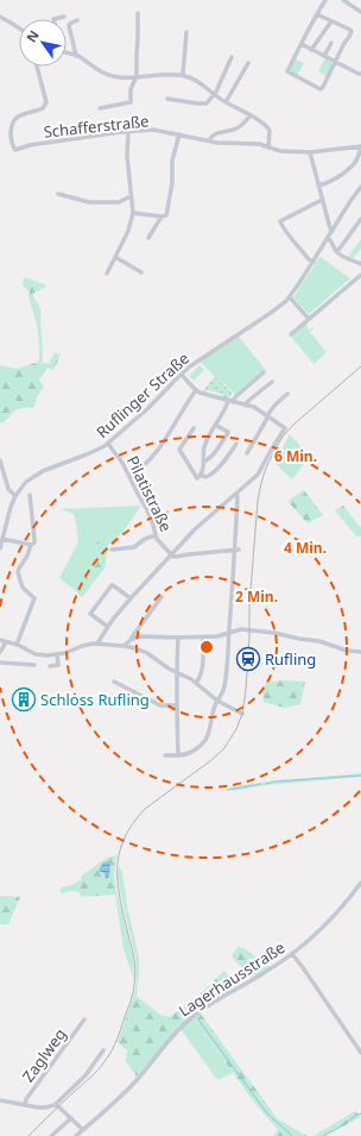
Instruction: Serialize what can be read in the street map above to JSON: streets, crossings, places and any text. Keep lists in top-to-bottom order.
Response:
{
  "streets": {
    "street": [
      "Schafferstraße",
      "Ruflinger Straße",
      "Pilatistraße",
      "Lagerhausstraße",
      "Zaglweg"
    ]
  },
  "crossings": [
    ["Ruflinger Straße", "Pilatistraße"]
  ],
  "places": {
    "station": ["Rufling"],
    "building": ["Schloss Rufling"]
  },
  "north": "top left",
  "rings": ["6 Min.", "4 Min.", "2 Min."]
}
